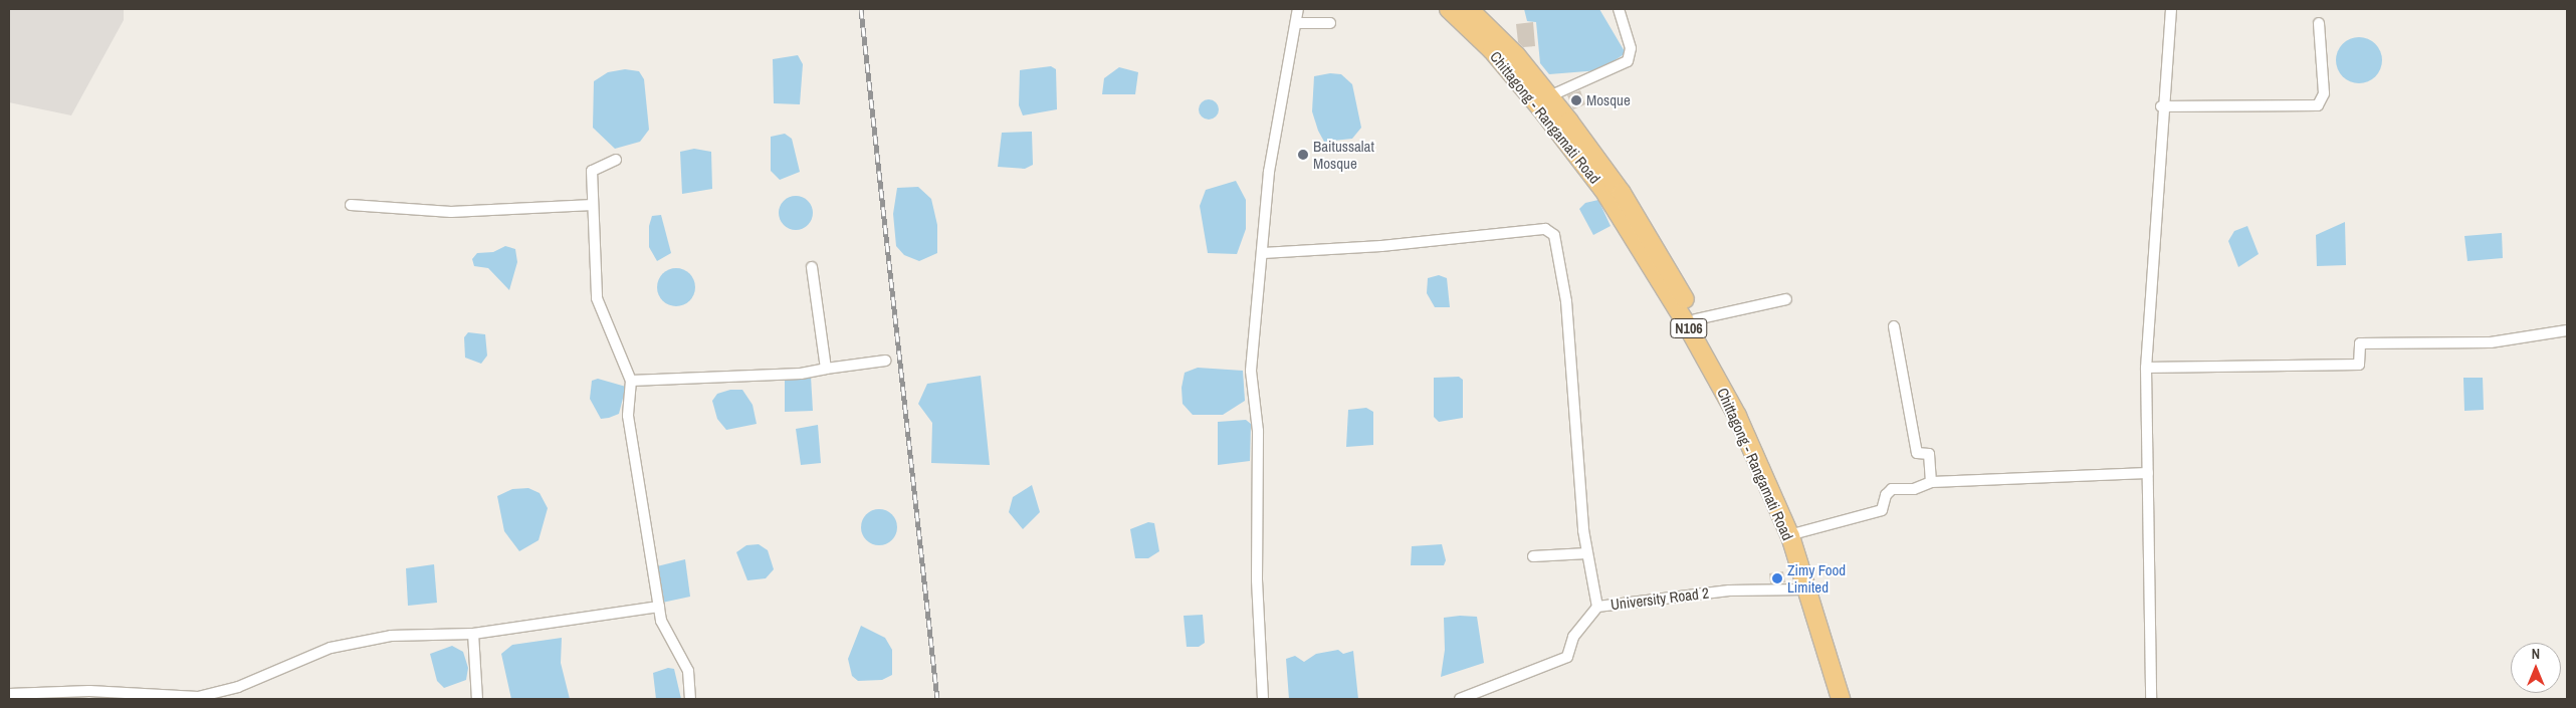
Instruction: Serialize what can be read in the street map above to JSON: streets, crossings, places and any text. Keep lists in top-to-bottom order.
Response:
{
  "streets": {
    "highway": ["Chittagong - Rangamati Road", "N106"],
    "street": ["University Road 2"]
  },
  "crossings": [
    ["Chittagong - Rangamati Road", "University Road 2"]
  ],
  "places": ["Mosque", "Baitussalat Mosque", "Zimy Food Limited"],
  "north": "top"
}
